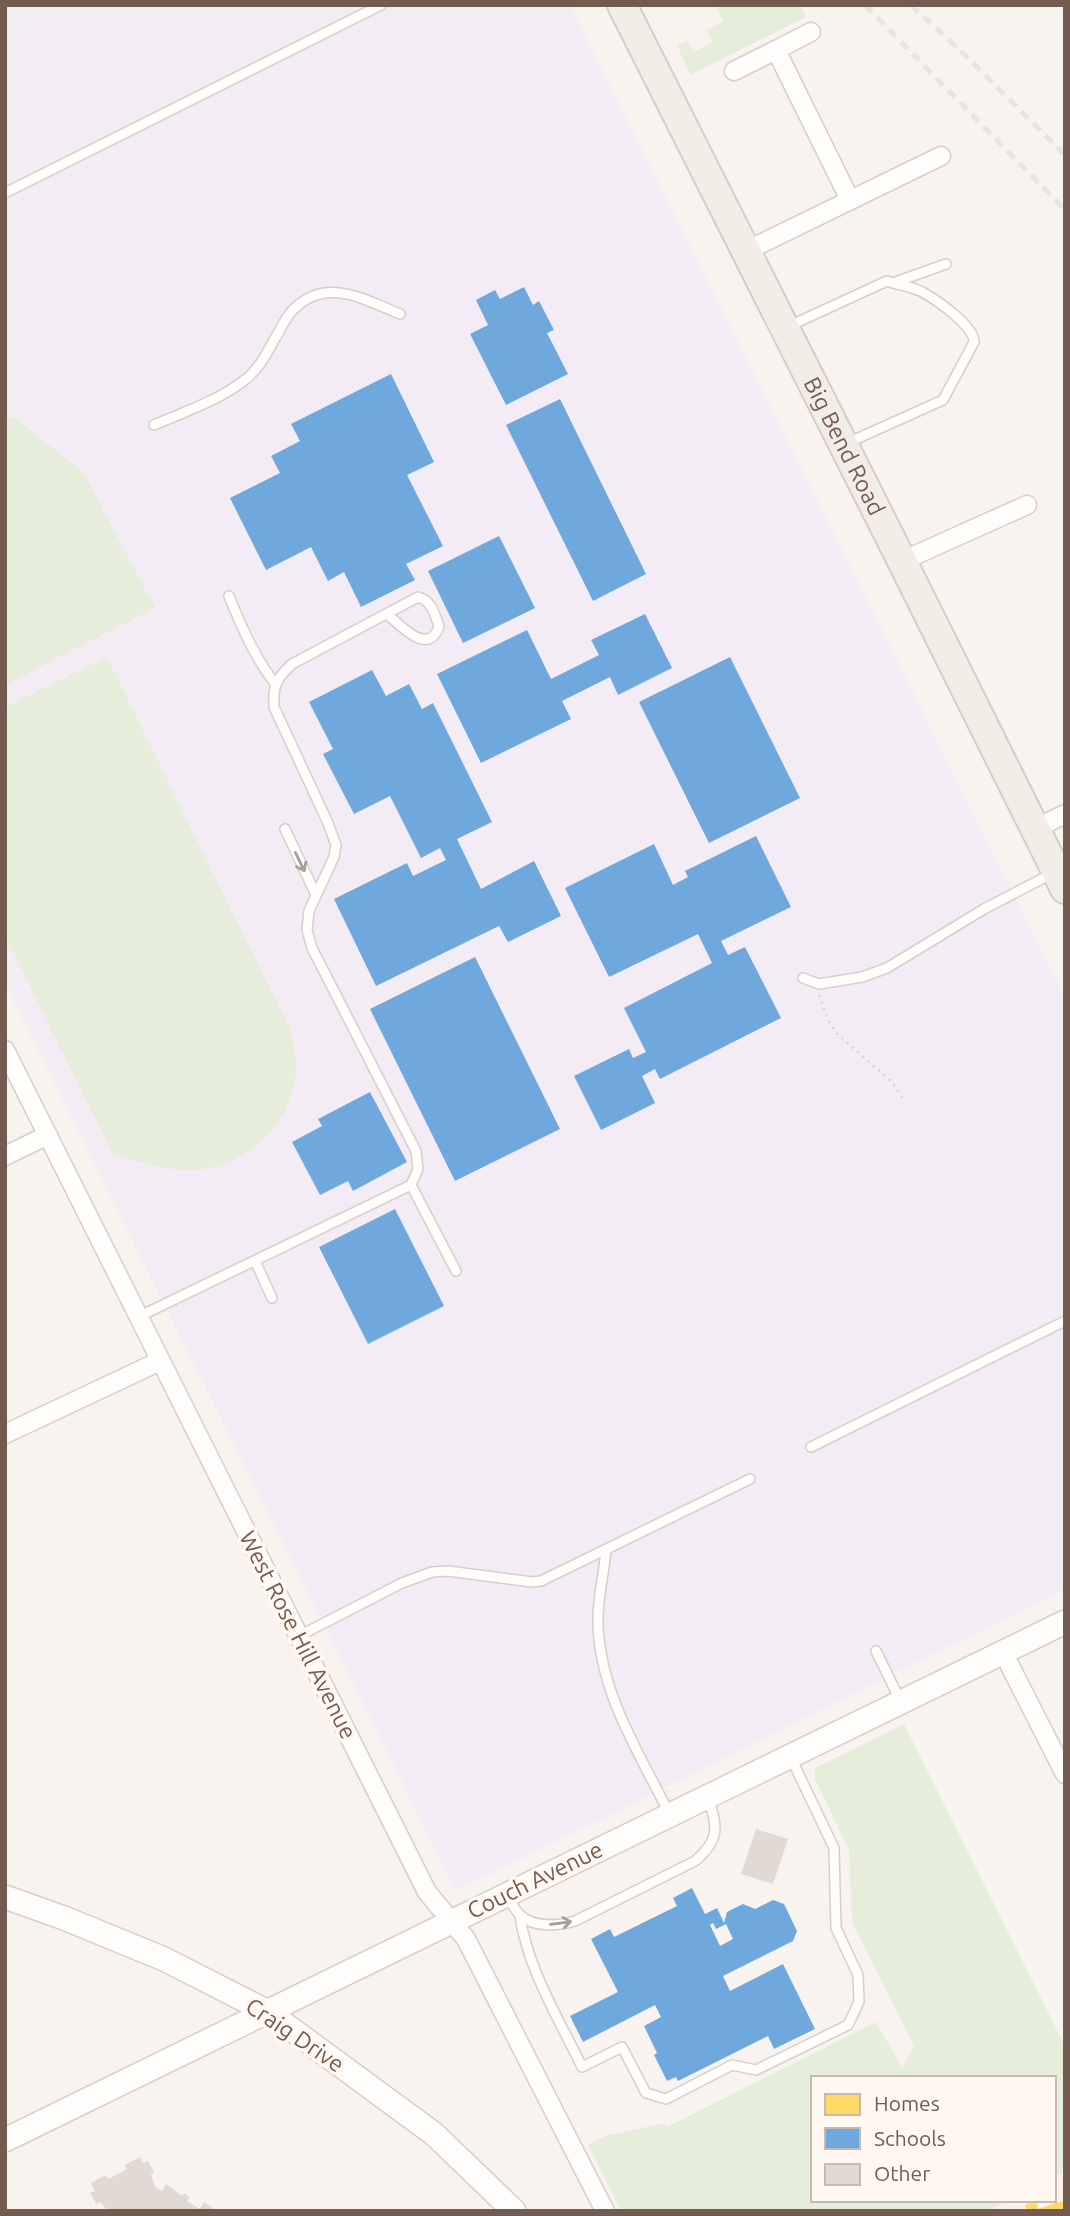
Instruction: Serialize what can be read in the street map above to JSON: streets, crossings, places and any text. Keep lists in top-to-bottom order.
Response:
{
  "streets": {
    "main road": ["Big Bend Road"],
    "street": ["West Rose Hill Avenue", "Couch Avenue", "Craig Drive"]
  },
  "crossings": [
    ["West Rose Hill Avenue", "Couch Avenue"],
    ["Couch Avenue", "Craig Drive"]
  ],
  "legend": ["Homes", "Schools", "Other"]
}
